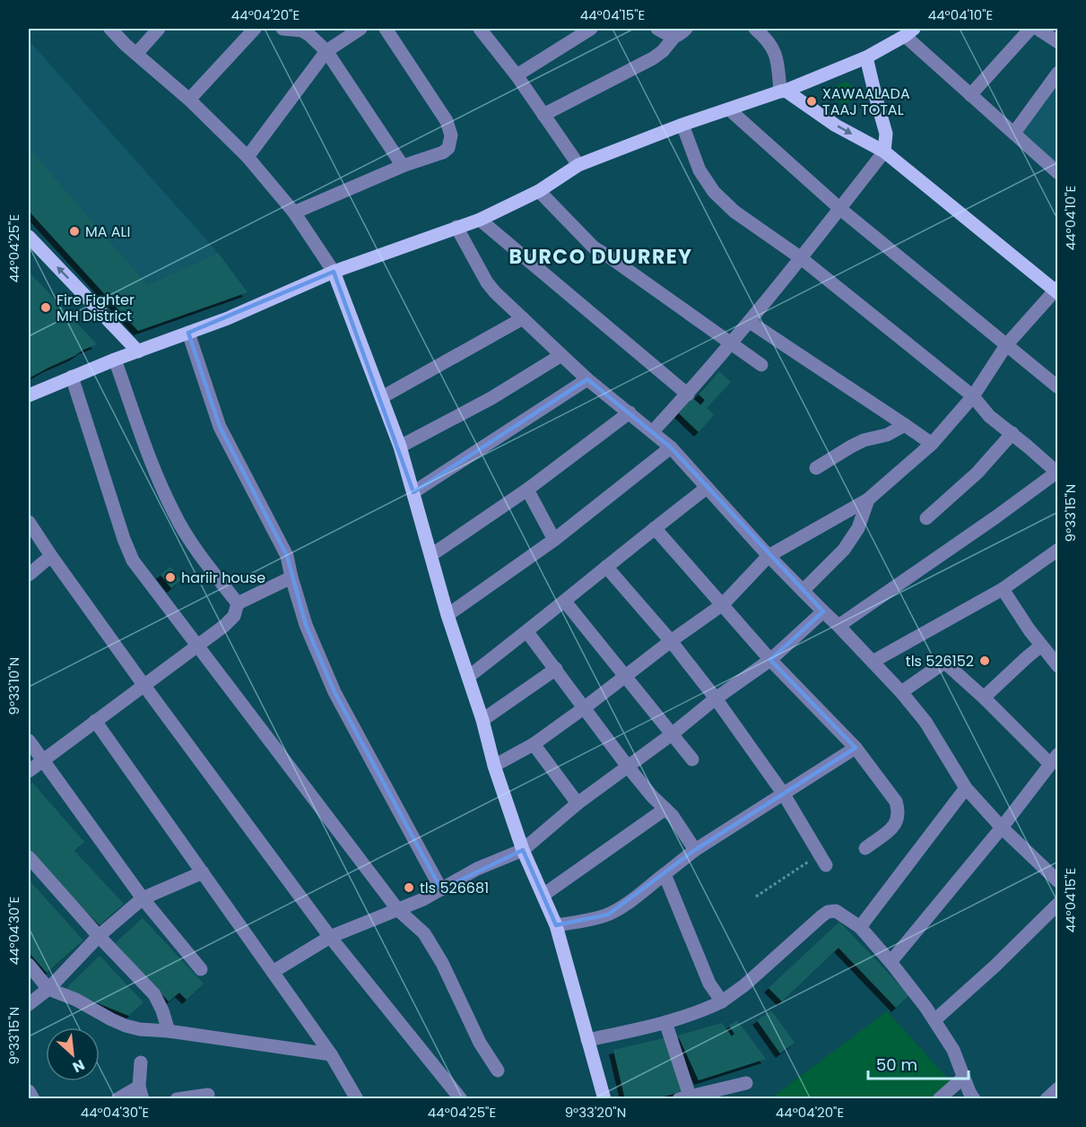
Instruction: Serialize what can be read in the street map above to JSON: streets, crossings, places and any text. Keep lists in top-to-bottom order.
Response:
{
  "districts": ["BURCO DUURREY"],
  "places": [
    "XAWAALADA TAAJ TOTAL",
    "MA ALI",
    "Fire Fighter MH District",
    "hariir house",
    "tls 526152",
    "tls 526681"
  ],
  "scale_bar": "50 m",
  "north": "bottom right",
  "coordinates": [
    "44°04'20\"E",
    "44°04'15\"E",
    "44°04'10\"E",
    "44°04'25\"E",
    "9°33'15\"N",
    "9°33'10\"N",
    "44°04'30\"E",
    "9°33'20\"N"
  ]
}
